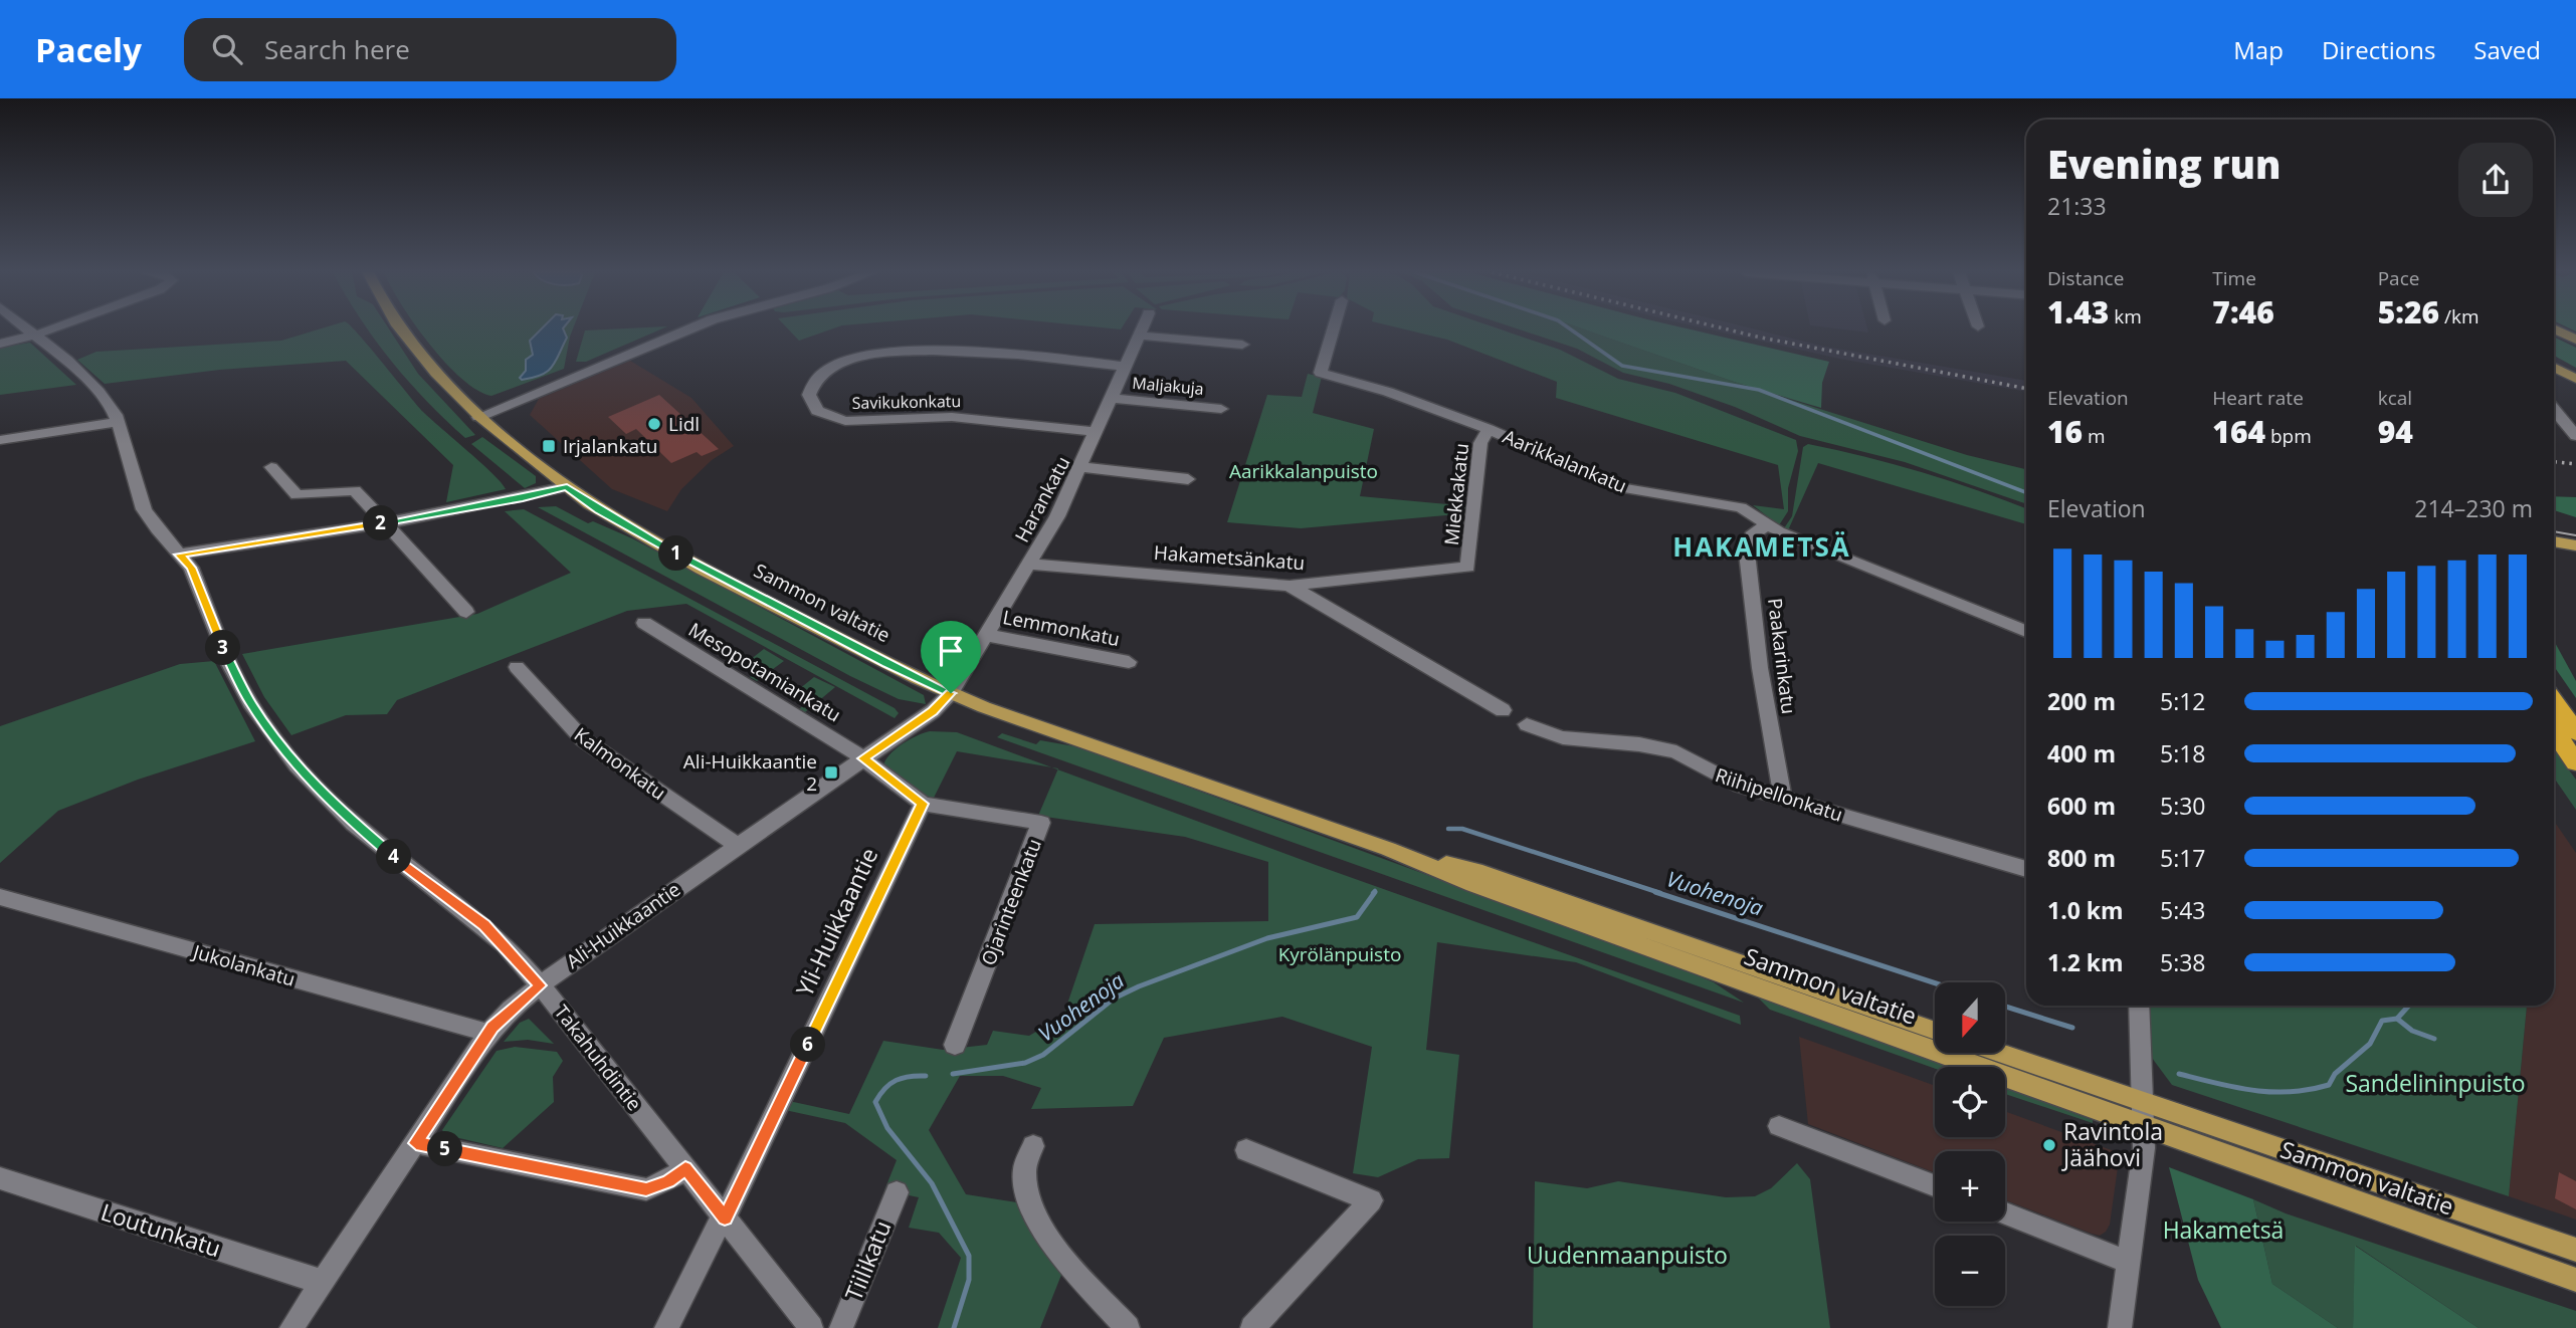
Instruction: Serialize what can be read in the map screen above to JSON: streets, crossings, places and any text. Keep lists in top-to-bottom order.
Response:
{
  "streets": {
    "main road": ["Sammon valtatie"],
    "street": [
      "Maljakuja",
      "Savikukonkatu",
      "Aarikkalankatu",
      "Miekkakatu",
      "Harankatu",
      "Hakametsänkatu",
      "Lemmonkatu",
      "Paakarinkatu",
      "Mesopotamiankatu",
      "Kalmonkatu",
      "Riihipellonkatu",
      "Ojarinteenkatu",
      "Yli-Huikkaantie",
      "Ali-Huikkaantie",
      "Jukolankatu",
      "Takahuhdintie",
      "Loutunkatu",
      "Tiilikatu"
    ]
  },
  "crossings": [
    ["Maljakuja", "Harankatu"],
    ["Savikukonkatu", "Harankatu"],
    ["Aarikkalankatu", "Miekkakatu"],
    ["Aarikkalankatu", "Paakarinkatu"],
    ["Miekkakatu", "Hakametsänkatu"],
    ["Harankatu", "Hakametsänkatu"],
    ["Harankatu", "Sammon valtatie"],
    ["Harankatu", "Lemmonkatu"],
    ["Harankatu", "Ali-Huikkaantie"],
    ["Sammon valtatie", "Ali-Huikkaantie"],
    ["Paakarinkatu", "Riihipellonkatu"],
    ["Mesopotamiankatu", "Ojarinteenkatu"],
    ["Mesopotamiankatu", "Ali-Huikkaantie"],
    ["Kalmonkatu", "Ali-Huikkaantie"],
    ["Ojarinteenkatu", "Yli-Huikkaantie"],
    ["Ojarinteenkatu", "Ali-Huikkaantie"],
    ["Yli-Huikkaantie", "Takahuhdintie"],
    ["Ali-Huikkaantie", "Jukolankatu"],
    ["Ali-Huikkaantie", "Takahuhdintie"],
    ["Ali-Huikkaantie", "Loutunkatu"]
  ],
  "districts": ["HAKAMETSÄ"],
  "water": ["Vuohenoja"],
  "parks": [
    "Aarikkalanpuisto",
    "Kyrölänpuisto",
    "Sandelininpuisto",
    "Hakametsä",
    "Uudenmaanpuisto"
  ],
  "places": {
    "other": ["Lidl", "Ravintola Jäähovi"],
    "transit": ["Irjalankatu", "Ali-Huikkaantie 2"]
  },
  "north": "bottom",
  "page": {
    "header": "Pacely",
    "search": "Search here",
    "nav": ["Map", "Directions", "Saved"],
    "heading": ["Evening run", "21:33"],
    "stats": [
      ["Distance", "1.43 km"],
      ["Time", "7:46"],
      ["Pace", "5:26 /km"],
      ["Elevation", "16 m"],
      ["Heart rate", "164 bpm"],
      ["kcal", "94"]
    ],
    "chart": ["Elevation", "214–230 m"],
    "pins": [
      "2",
      "1",
      "3",
      "4",
      "6",
      "5"
    ],
    "list": [
      {
        "name": "200 m",
        "note": "5:12"
      },
      {
        "name": "400 m",
        "note": "5:18"
      },
      {
        "name": "600 m",
        "note": "5:30"
      },
      {
        "name": "800 m",
        "note": "5:17"
      },
      {
        "name": "1.0 km",
        "note": "5:43"
      },
      {
        "name": "1.2 km",
        "note": "5:38"
      }
    ],
    "map_buttons": ["+", "−"]
  }
}
